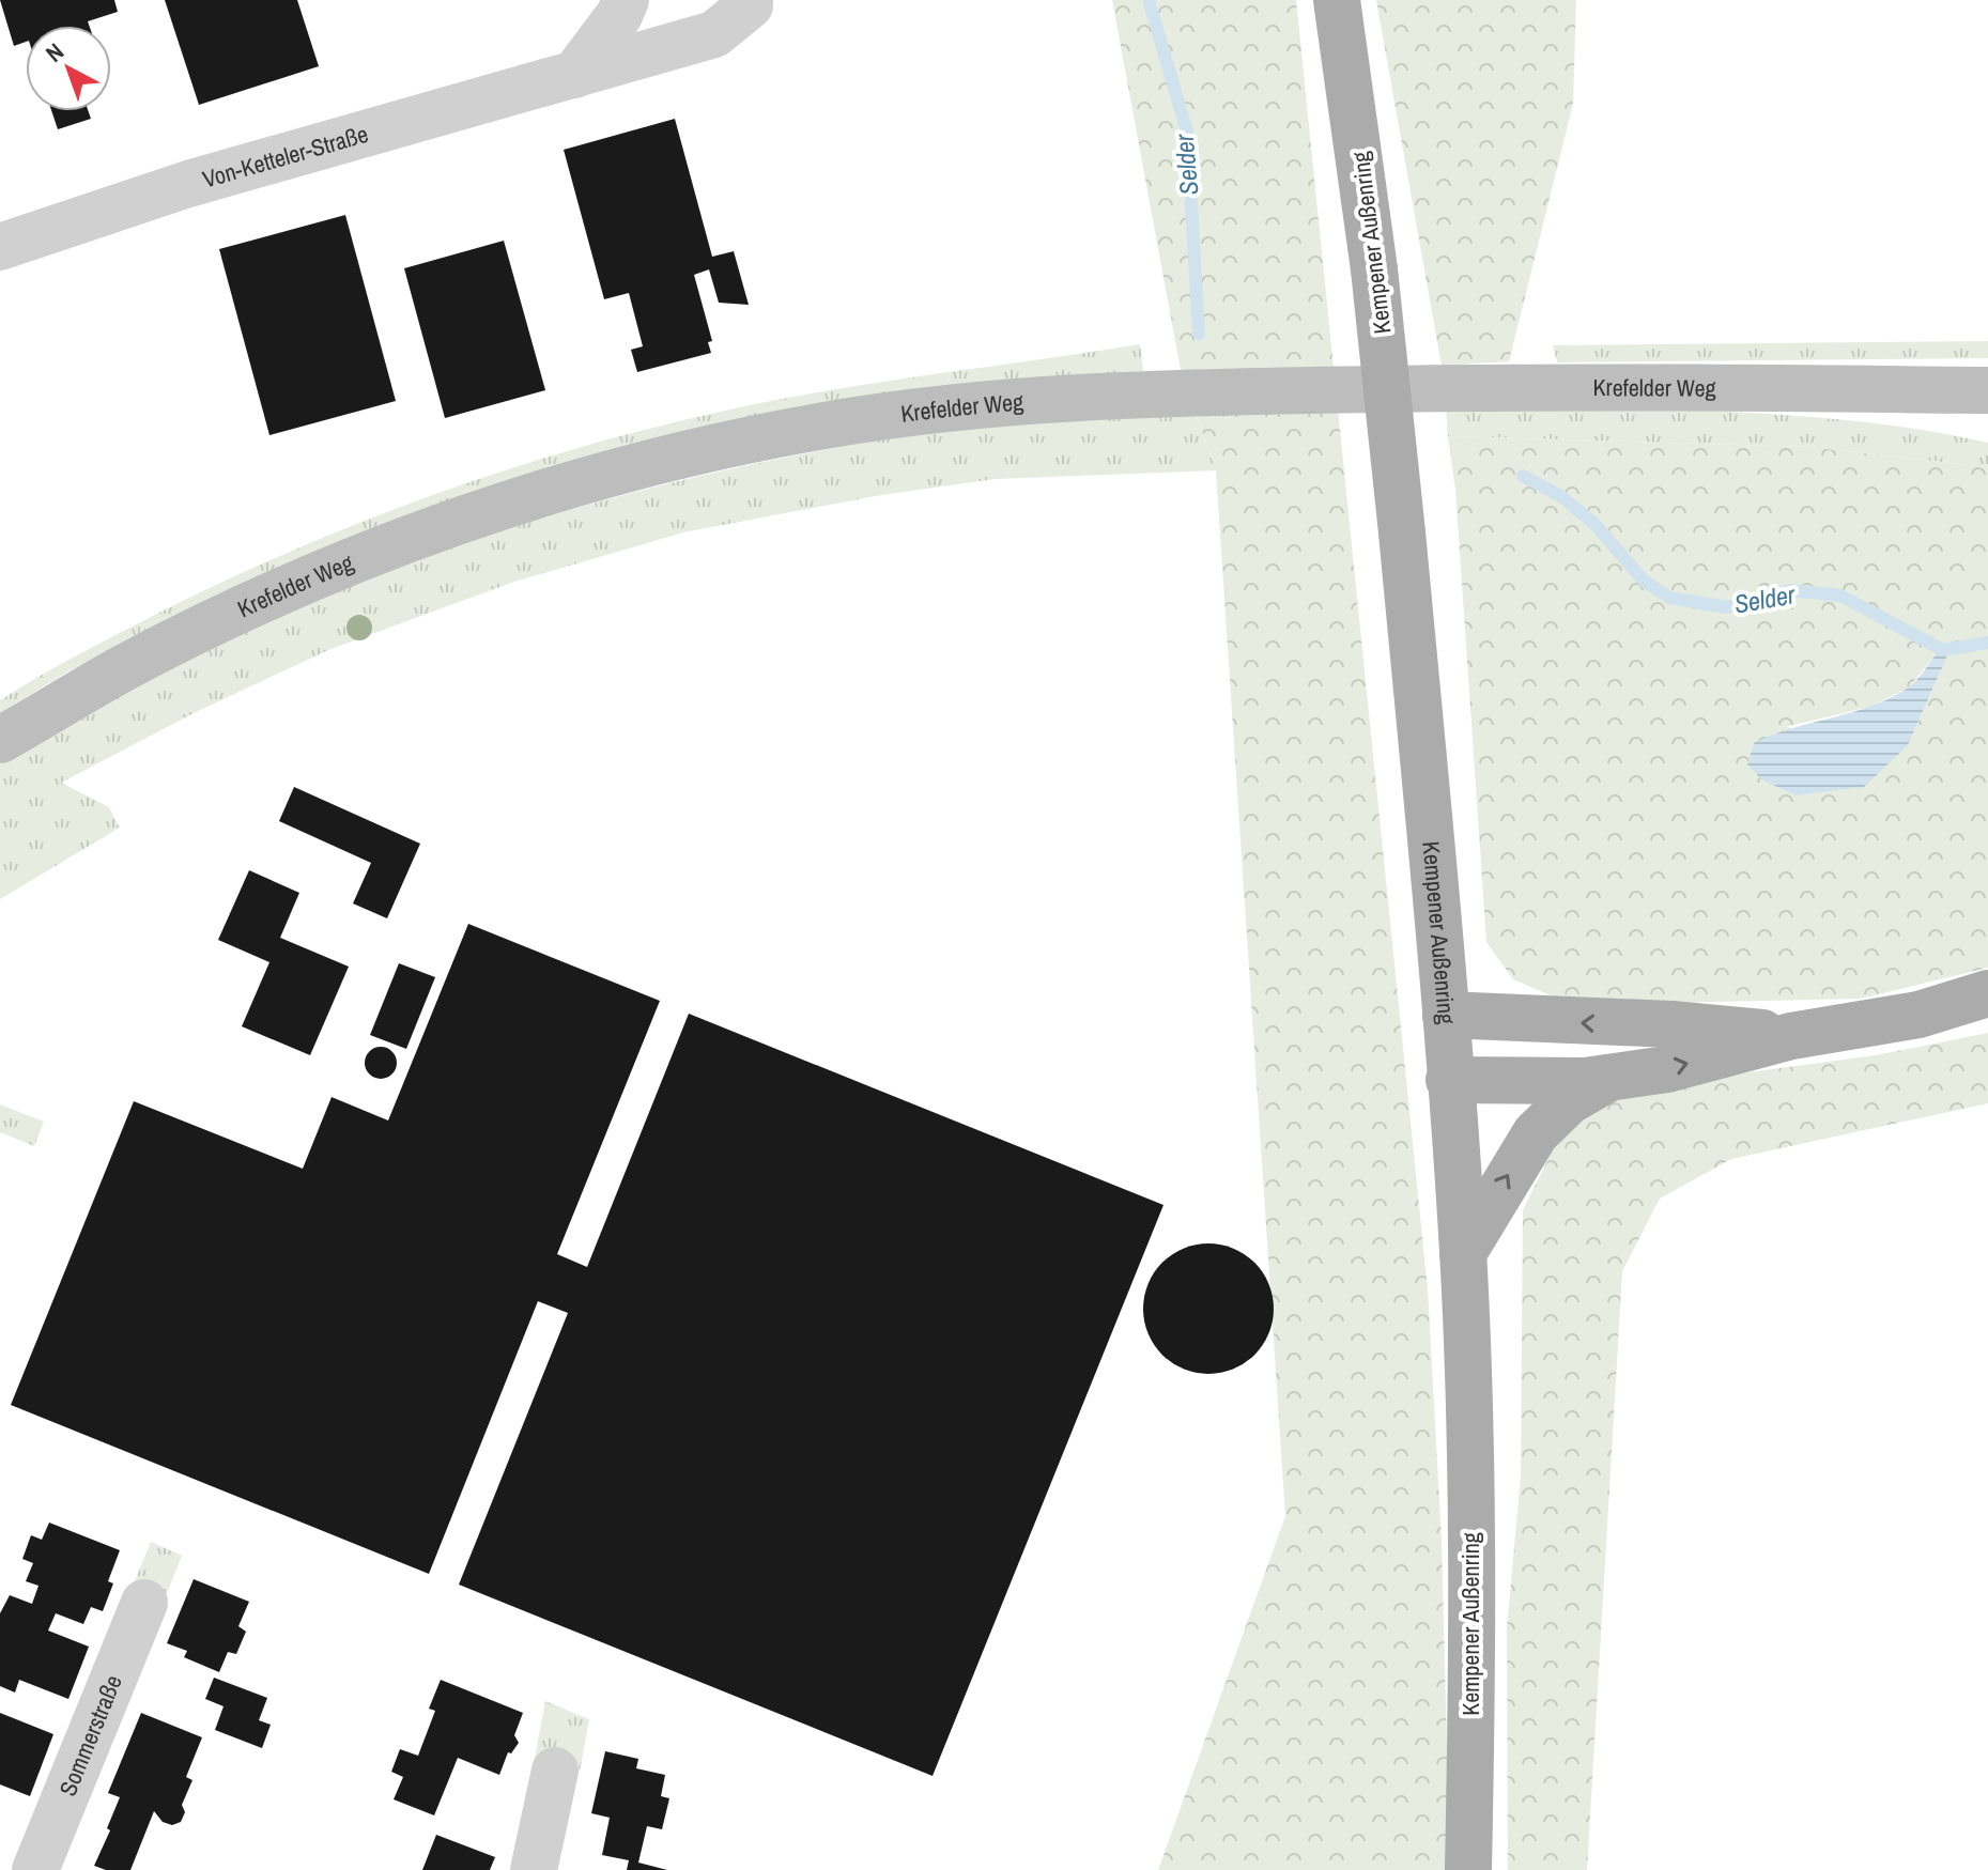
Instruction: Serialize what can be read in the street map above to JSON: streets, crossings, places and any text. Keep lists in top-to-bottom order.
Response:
{
  "streets": {
    "main road": ["Kempener Außenring"],
    "street": ["Von-Ketteler-Straße", "Krefelder Weg", "Sommerstraße"]
  },
  "water": ["Selder"],
  "north": "top left"
}
